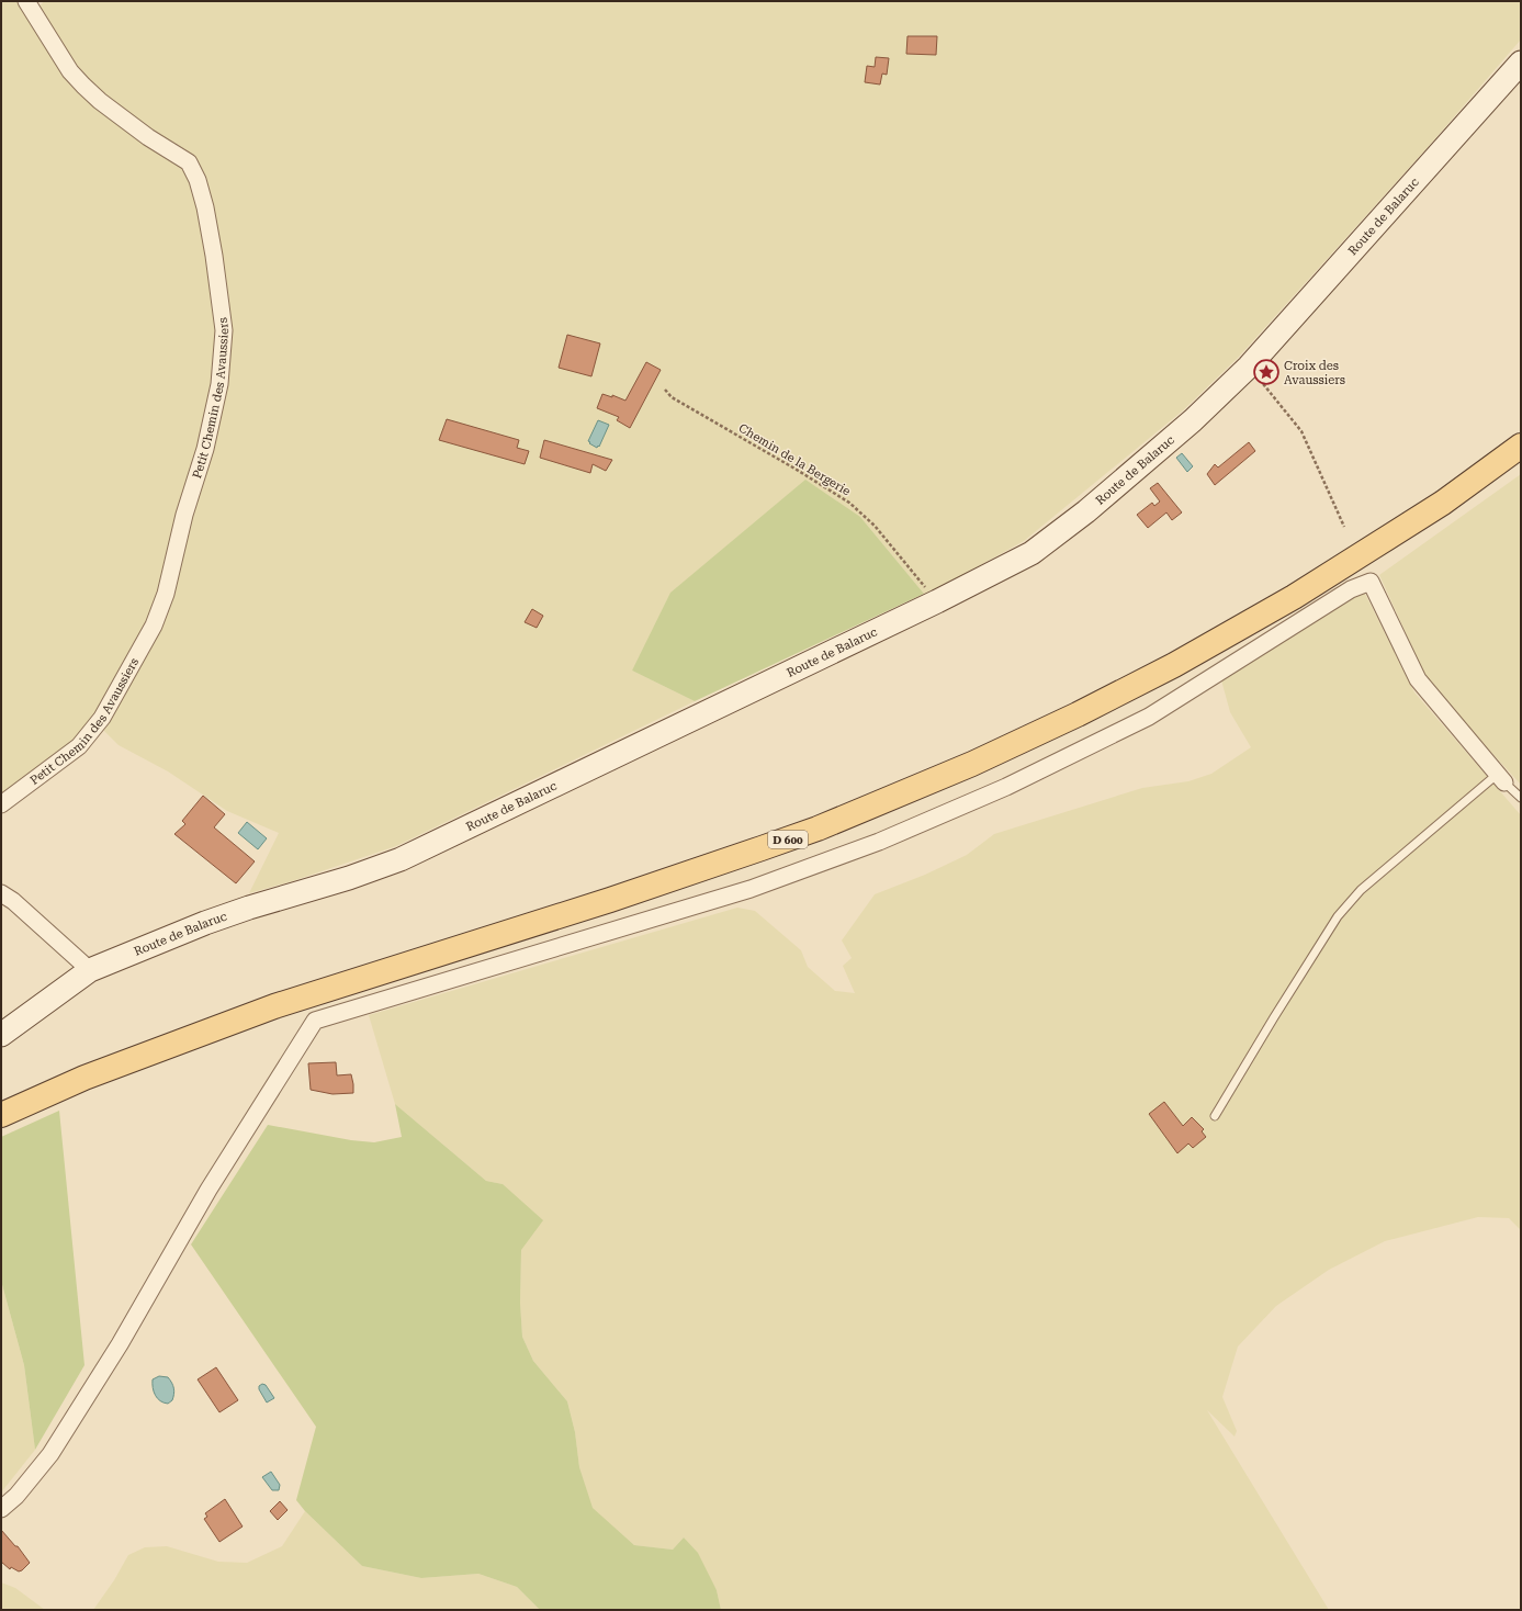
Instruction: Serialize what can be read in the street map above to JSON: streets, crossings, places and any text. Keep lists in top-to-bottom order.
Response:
{
  "streets": {
    "main road": ["D 600"],
    "street": ["Route de Balaruc", "Petit Chemin des Avaussiers"],
    "path": ["Chemin de la Bergerie"]
  },
  "crossings": [
    ["Route de Balaruc", "Chemin de la Bergerie"]
  ],
  "places": {
    "place": ["Croix des Avaussiers"]
  }
}
